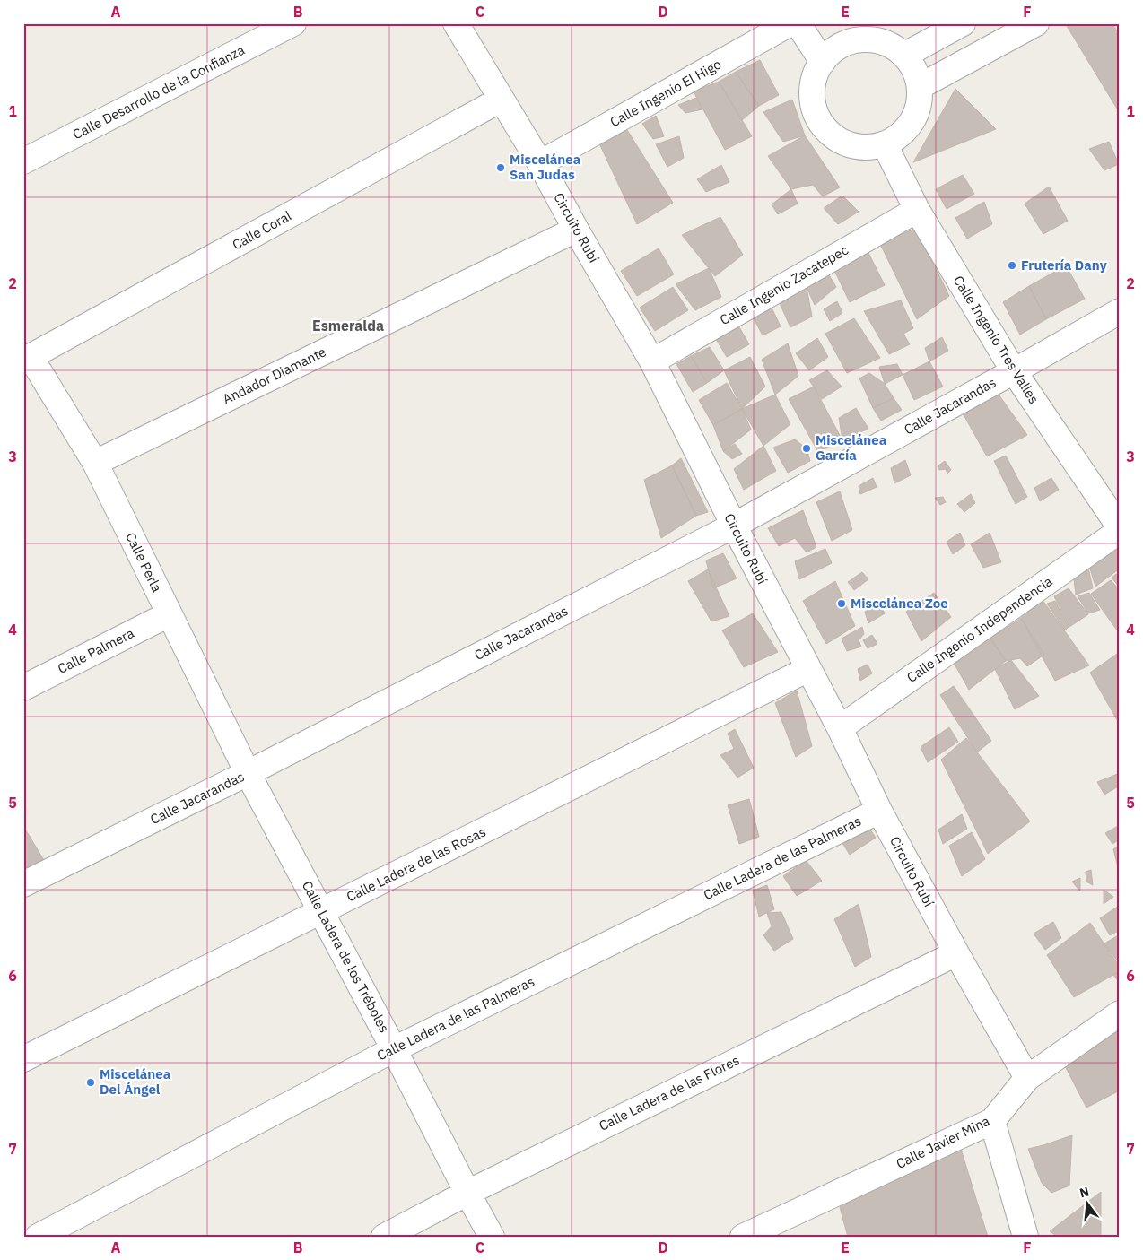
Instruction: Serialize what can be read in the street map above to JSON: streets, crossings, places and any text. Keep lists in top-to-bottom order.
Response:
{
  "streets": {
    "street": [
      "Calle Desarrollo de la Confianza",
      "Calle Ingenio El Higo",
      "Circuito Rubí",
      "Calle Coral",
      "Calle Ingenio Zacatepec",
      "Calle Ingenio Tres Valles",
      "Andador Diamante",
      "Calle Jacarandas",
      "Calle Perla",
      "Calle Ingenio Independencia",
      "Calle Palmera",
      "Calle Ladera de las Palmeras",
      "Calle Ladera de las Rosas",
      "Calle Ladera de los Tréboles",
      "Calle Ladera de las Flores",
      "Calle Javier Mina"
    ]
  },
  "crossings": [
    ["Calle Ingenio El Higo", "Circuito Rubí"],
    ["Circuito Rubí", "Calle Coral"],
    ["Circuito Rubí", "Calle Ingenio Zacatepec"],
    ["Circuito Rubí", "Andador Diamante"],
    ["Circuito Rubí", "Calle Jacarandas"],
    ["Circuito Rubí", "Calle Ingenio Independencia"],
    ["Circuito Rubí", "Calle Ladera de las Palmeras"],
    ["Circuito Rubí", "Calle Ladera de las Rosas"],
    ["Circuito Rubí", "Calle Ladera de las Flores"],
    ["Circuito Rubí", "Calle Javier Mina"],
    ["Calle Coral", "Calle Perla"],
    ["Calle Ingenio Zacatepec", "Calle Ingenio Tres Valles"],
    ["Calle Ingenio Tres Valles", "Calle Jacarandas"],
    ["Andador Diamante", "Calle Perla"],
    ["Calle Jacarandas", "Calle Perla"],
    ["Calle Jacarandas", "Calle Ladera de los Tréboles"],
    ["Calle Perla", "Calle Palmera"],
    ["Calle Perla", "Calle Ladera de los Tréboles"],
    ["Calle Ladera de las Palmeras", "Calle Ladera de los Tréboles"],
    ["Calle Ladera de las Rosas", "Calle Ladera de los Tréboles"],
    ["Calle Ladera de los Tréboles", "Calle Ladera de las Flores"]
  ],
  "districts": ["Esmeralda"],
  "places": [
    "Miscelánea San Judas",
    "Frutería Dany",
    "Miscelánea García",
    "Miscelánea Zoe",
    "Miscelánea Del Ángel"
  ],
  "north": "top",
  "grid": {
    "columns": [
      "A",
      "B",
      "C",
      "D",
      "E",
      "F"
    ],
    "rows": [
      "1",
      "2",
      "3",
      "4",
      "5",
      "6",
      "7"
    ]
  }
}
